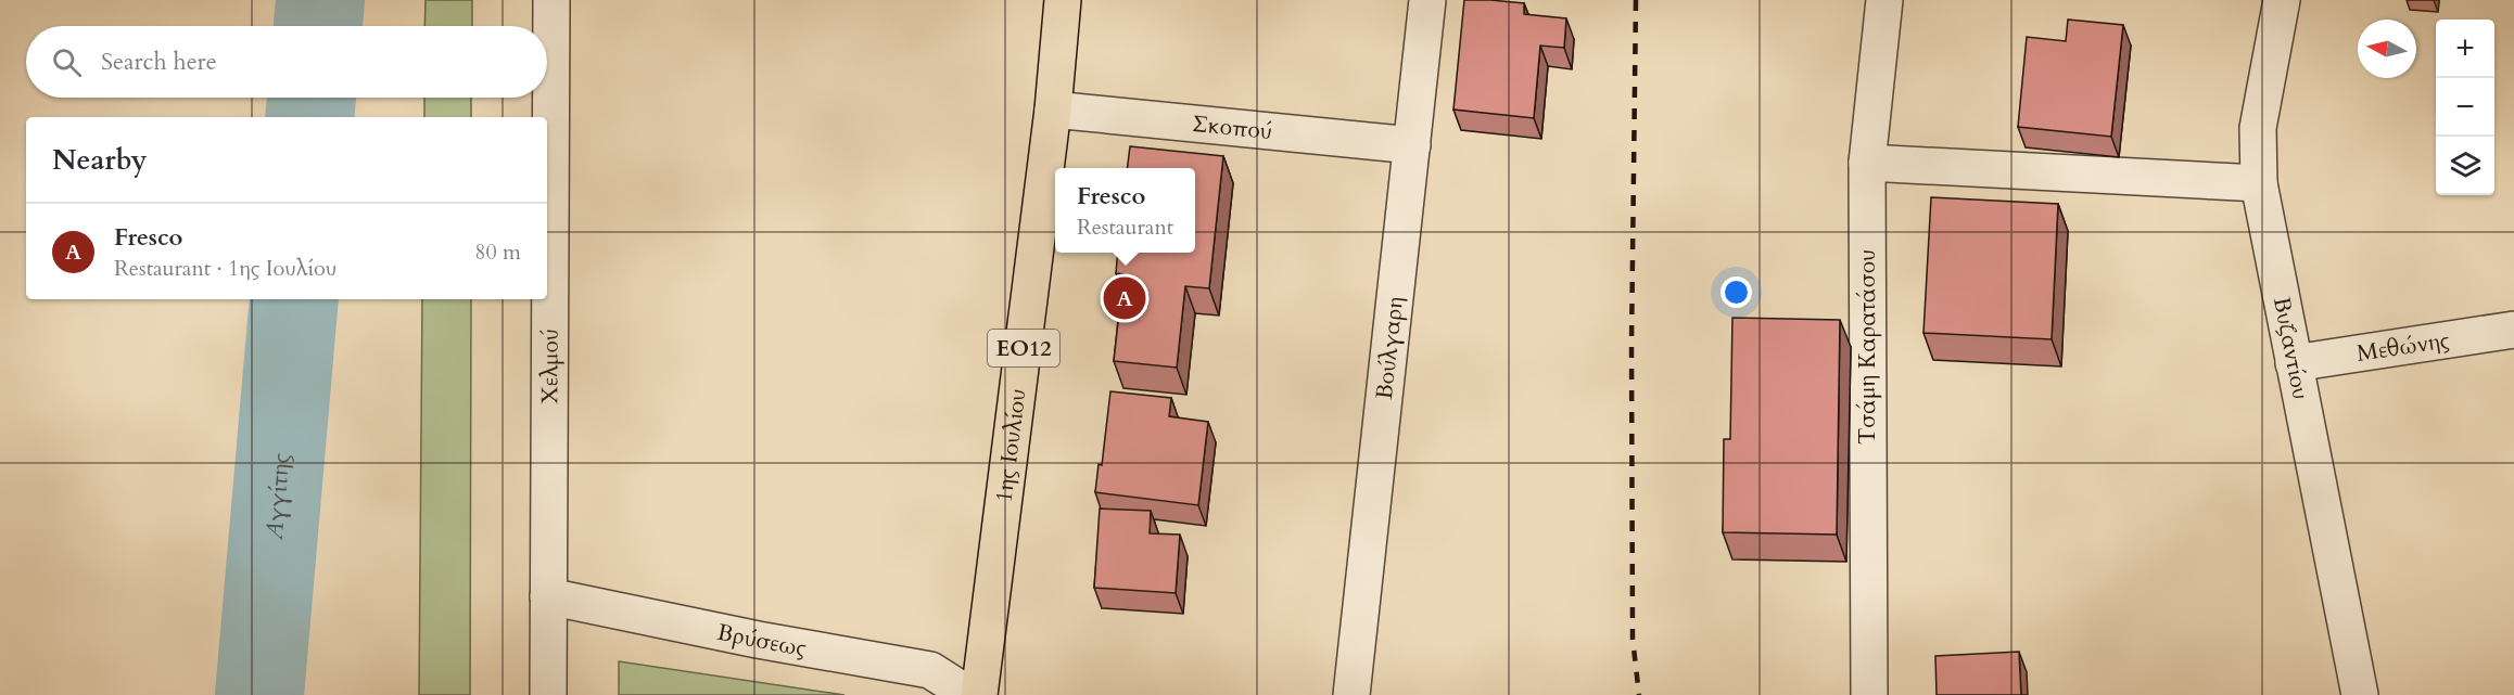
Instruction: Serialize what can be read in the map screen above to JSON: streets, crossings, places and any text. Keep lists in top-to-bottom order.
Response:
{
  "streets": {
    "main road": ["ΕΟ12", "1ης Ιουλίου"],
    "street": [
      "Σκοπού",
      "Μεθώνης",
      "Τσάμη Καρατάσου",
      "Βούλγαρη",
      "Βυζαντίου",
      "Χελμού",
      "Βρύσεως"
    ]
  },
  "crossings": [
    ["Σκοπού", "Βούλγαρη"],
    ["Σκοπού", "1ης Ιουλίου"],
    ["Μεθώνης", "Βυζαντίου"],
    ["Χελμού", "Βρύσεως"]
  ],
  "water": ["Αγγίτης"],
  "north": "left",
  "page": {
    "map_buttons": ["+", "−"],
    "search": "Search here",
    "heading": "Nearby",
    "popup": ["Fresco", "Restaurant"],
    "list": [
      {
        "mark": "A",
        "name": "Fresco",
        "note": "Restaurant · 1ης Ιουλίου",
        "value": "80 m"
      }
    ],
    "pins": "A"
  }
}
